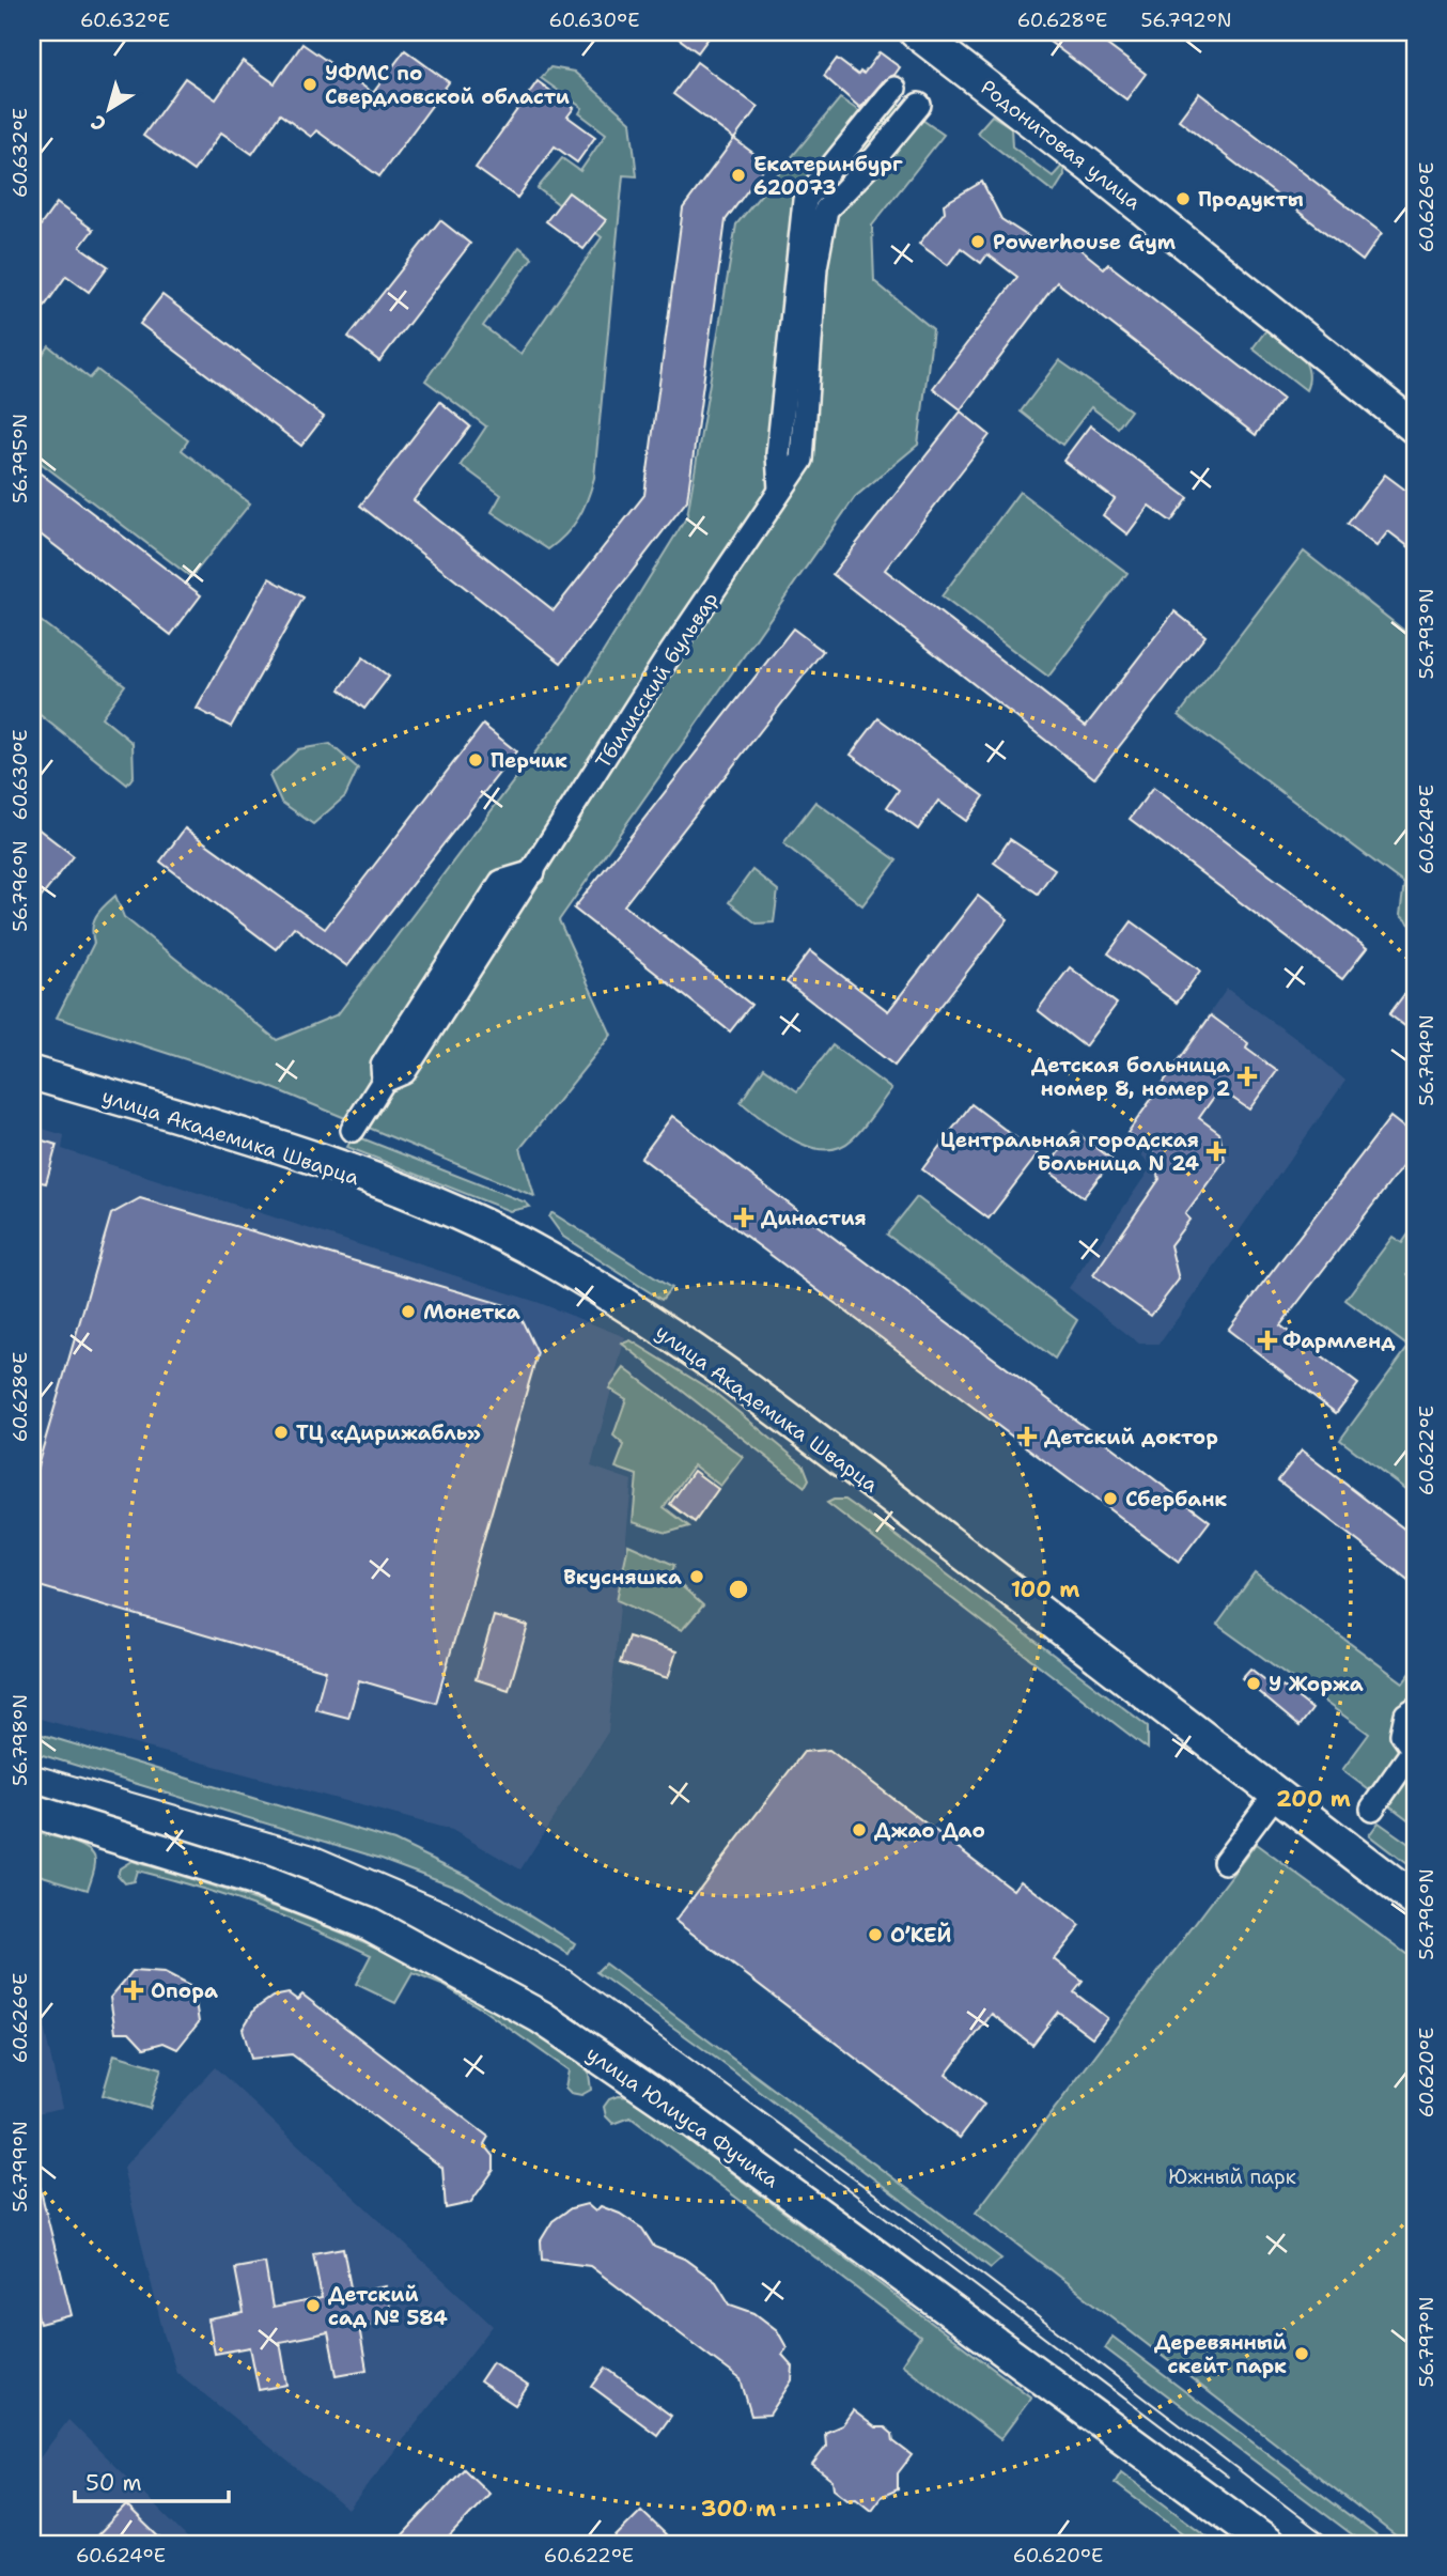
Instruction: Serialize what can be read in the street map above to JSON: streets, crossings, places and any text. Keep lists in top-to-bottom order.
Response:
{
  "streets": {
    "street": [
      "Родонитовая улица",
      "Тбилисский бульвар",
      "улица Академика Шварца",
      "улица Юлиуса Фучика"
    ]
  },
  "parks": ["Южный парк"],
  "places": {
    "other": [
      "УФМС по Свердловской области",
      "Екатеринбург 620073",
      "Продукты",
      "Powerhouse Gym",
      "Перчик",
      "Монетка",
      "ТЦ «Дирижабль»",
      "Сбербанк",
      "Вкусняшка",
      "У Жоржа",
      "Джао Дао",
      "О’КЕЙ",
      "Детский сад № 584",
      "Деревянный скейт парк"
    ],
    "health": [
      "Детская больница номер 8, номер 2",
      "Центральная городская Больница N 24",
      "Династия",
      "Фармленд",
      "Детский доктор",
      "Опора"
    ]
  },
  "scale_bar": "50 m",
  "north": "bottom left",
  "coordinates": [
    "60.632°E",
    "60.630°E",
    "60.628°E",
    "56.792°N",
    "60.626°E",
    "56.795°N",
    "56.793°N",
    "60.624°E",
    "56.796°N",
    "56.794°N",
    "60.622°E",
    "56.798°N",
    "60.620°E",
    "56.799°N",
    "56.797°N"
  ],
  "rings": ["100 m", "200 m", "300 m"]
}
